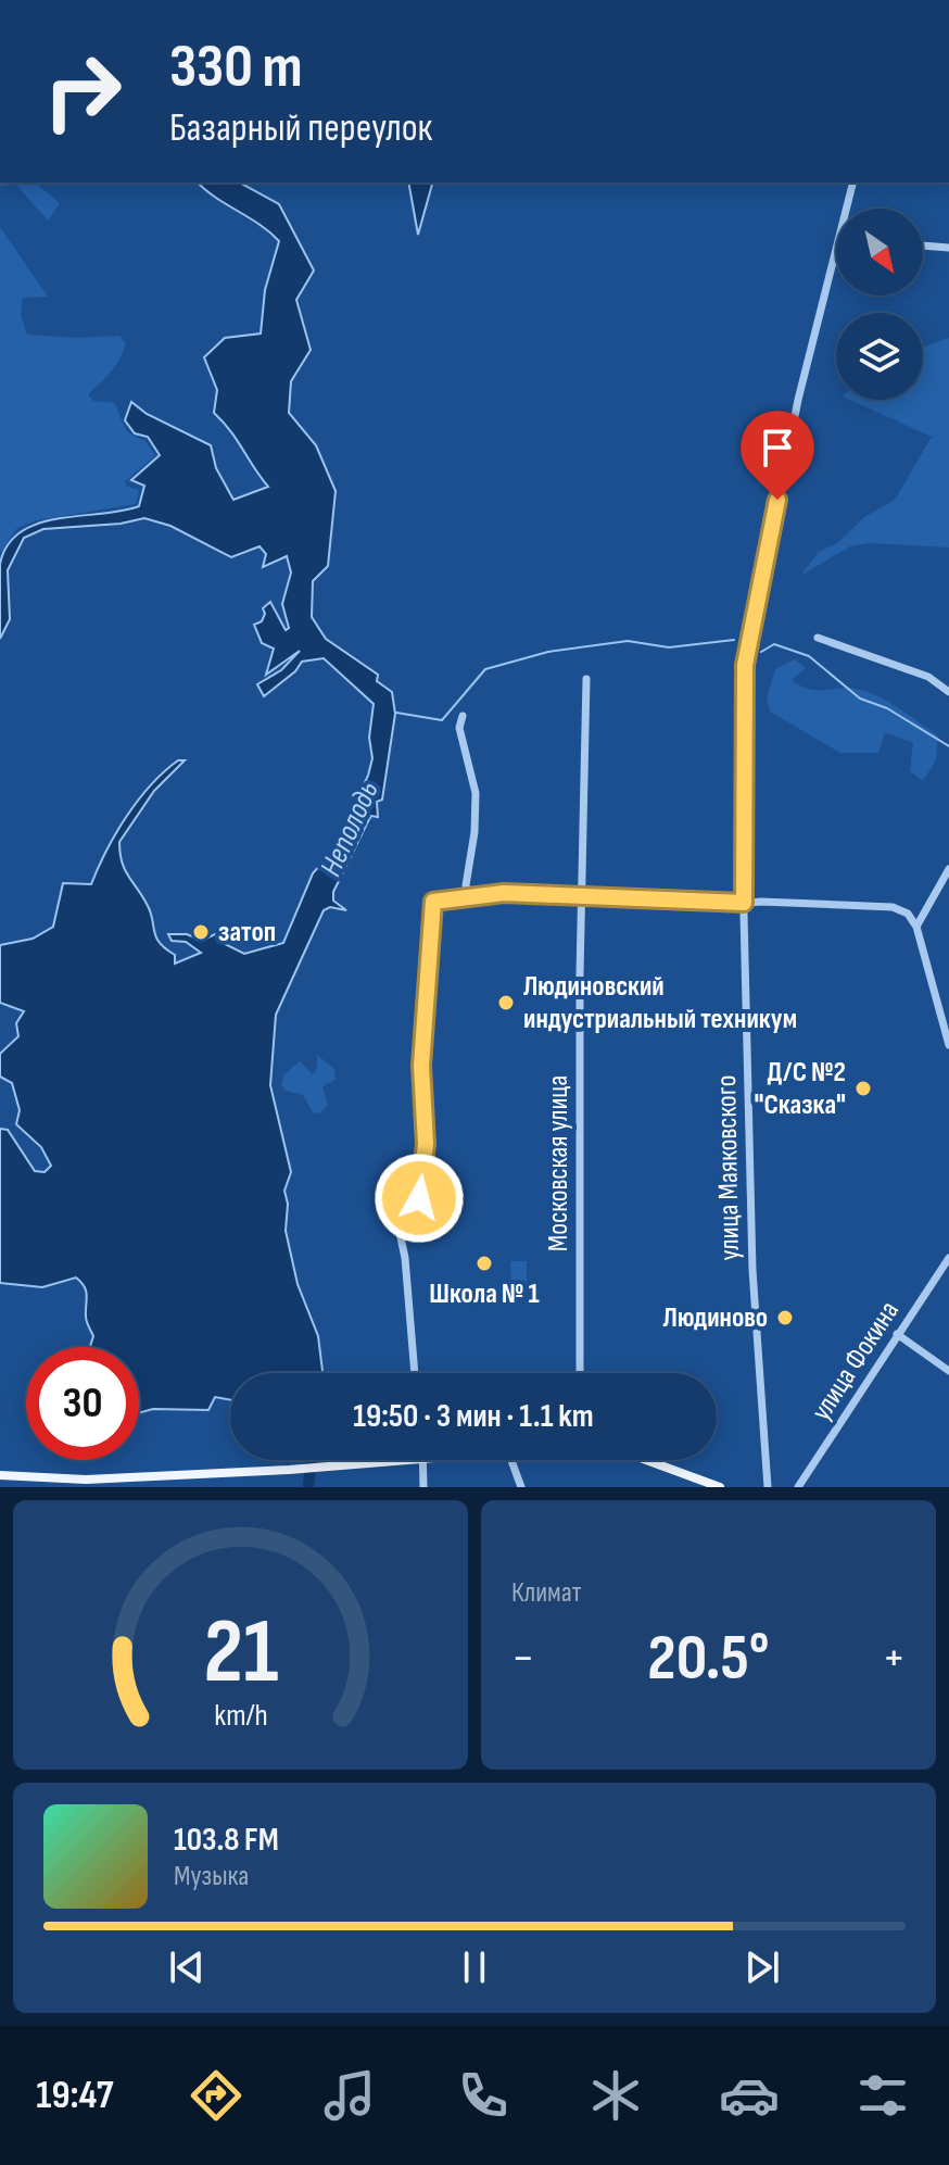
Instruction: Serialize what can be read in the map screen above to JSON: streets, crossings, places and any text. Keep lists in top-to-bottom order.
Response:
{
  "streets": {
    "street": ["Московская улица", "улица Маяковского", "улица Фокина"]
  },
  "water": ["Неполодь"],
  "places": [
    "затоп",
    "Людиновский индустриальный техникум",
    "Д/С №2 \"Сказка\"",
    "Школа № 1",
    "Людиново"
  ],
  "north": "bottom right",
  "page": {
    "turn": ["330 m", "Базарный переулок"],
    "limit": "30",
    "trip": "19:50 · 3 мин · 1.1 km",
    "tile": "Климат",
    "heat": ["−", "20.5°", "+"],
    "song": ["103.8 FM", "Музыка"],
    "tabs": "19:47",
    "gauge": ["21", "km/h"]
  }
}
